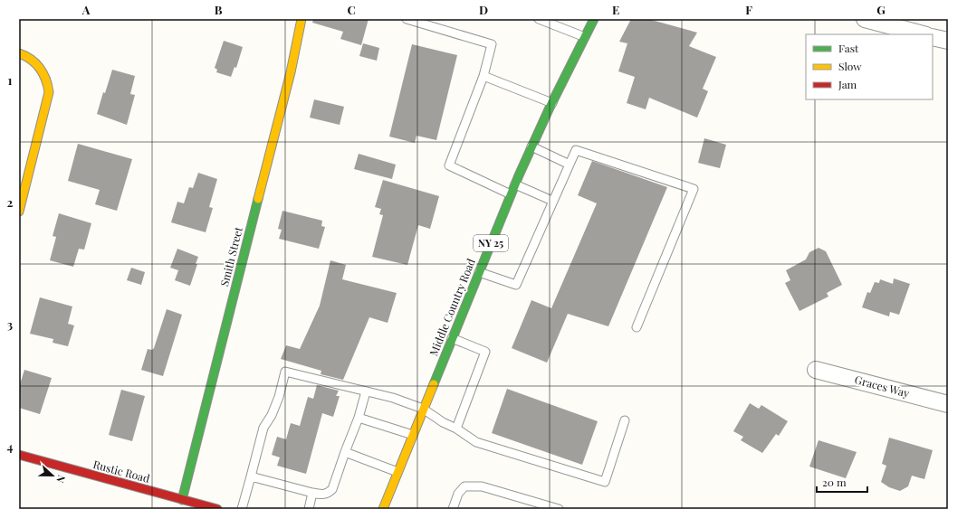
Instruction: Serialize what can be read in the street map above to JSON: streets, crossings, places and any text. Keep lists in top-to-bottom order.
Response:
{
  "streets": {
    "street": [
      "NY 25",
      "Smith Street",
      "Middle Country Road",
      "Graces Way",
      "Rustic Road"
    ]
  },
  "crossings": [
    ["Smith Street", "Rustic Road"]
  ],
  "legend": ["Fast", "Slow", "Jam"],
  "scale_bar": "20 m",
  "north": "right",
  "grid": {
    "columns": [
      "A",
      "B",
      "C",
      "D",
      "E",
      "F",
      "G"
    ],
    "rows": [
      "1",
      "2",
      "3",
      "4"
    ]
  }
}
